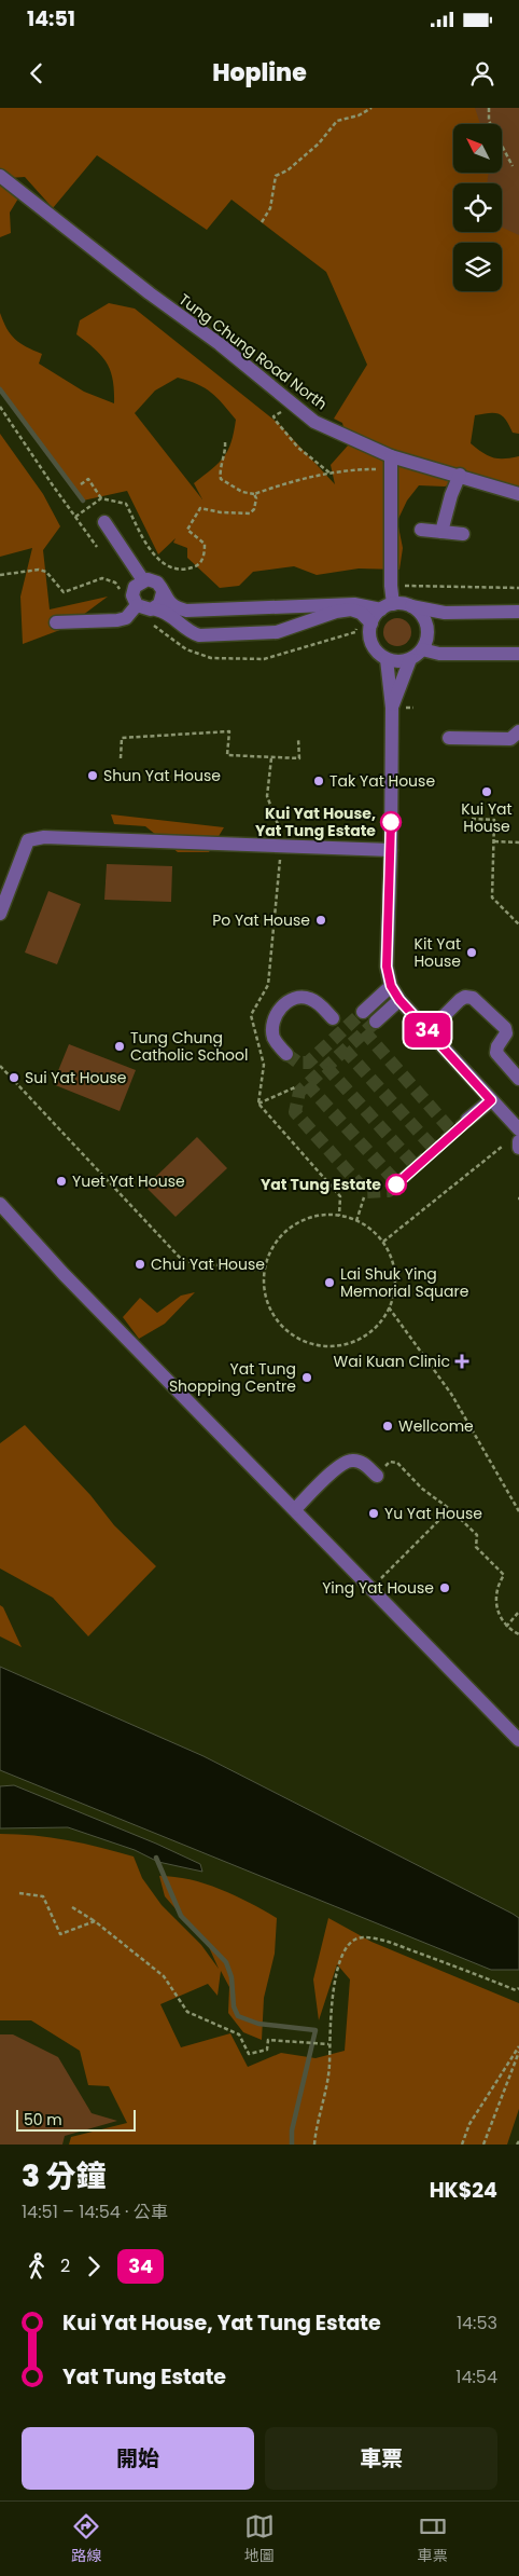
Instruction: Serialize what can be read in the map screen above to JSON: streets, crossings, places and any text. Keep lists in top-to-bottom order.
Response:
{
  "streets": {
    "street": ["Tung Chung Road North"]
  },
  "places": {
    "other": [
      "Shun Yat House",
      "Tak Yat House",
      "Kui Yat House",
      "Kui Yat House, Yat Tung Estate",
      "Po Yat House",
      "Kit Yat House",
      "Tung Chung Catholic School",
      "Sui Yat House",
      "Yuet Yat House",
      "Yat Tung Estate",
      "Chui Yat House",
      "Lai Shuk Ying Memorial Square",
      "Yat Tung Shopping Centre",
      "Wellcome",
      "Yu Yat House",
      "Ying Yat House"
    ],
    "health": ["Wai Kuan Clinic"]
  },
  "lines": ["bus line 34"],
  "scale_bar": "50 m",
  "north": "top left",
  "page": {
    "status": "14:51",
    "header": "Hopline",
    "on_map": "34",
    "scale": "50 m",
    "heading": ["3 分鐘", "14:51 – 14:54 · 公車", "HK$24"],
    "legs": ["2", "34"],
    "list": [
      {
        "name": "Kui Yat House, Yat Tung Estate",
        "value": "14:53"
      },
      {
        "name": "Yat Tung Estate",
        "value": "14:54"
      }
    ],
    "buttons": ["開始", "車票"],
    "tabs": ["路線", "地圖", "車票"]
  }
}
